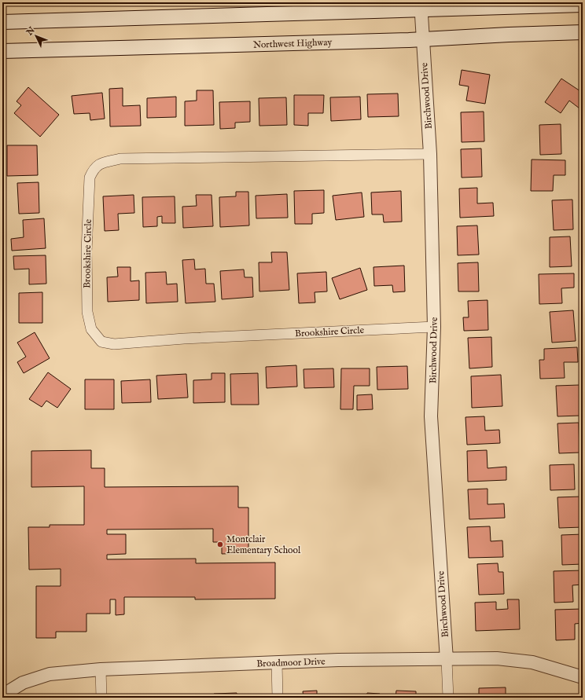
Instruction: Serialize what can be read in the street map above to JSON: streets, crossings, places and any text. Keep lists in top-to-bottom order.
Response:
{
  "streets": {
    "main road": ["Northwest Highway"],
    "street": ["Birchwood Drive", "Brookshire Circle", "Broadmoor Drive"]
  },
  "crossings": [
    ["Northwest Highway", "Birchwood Drive"],
    ["Birchwood Drive", "Brookshire Circle"],
    ["Birchwood Drive", "Broadmoor Drive"]
  ],
  "places": ["Montclair Elementary School"],
  "north": "top left"
}
